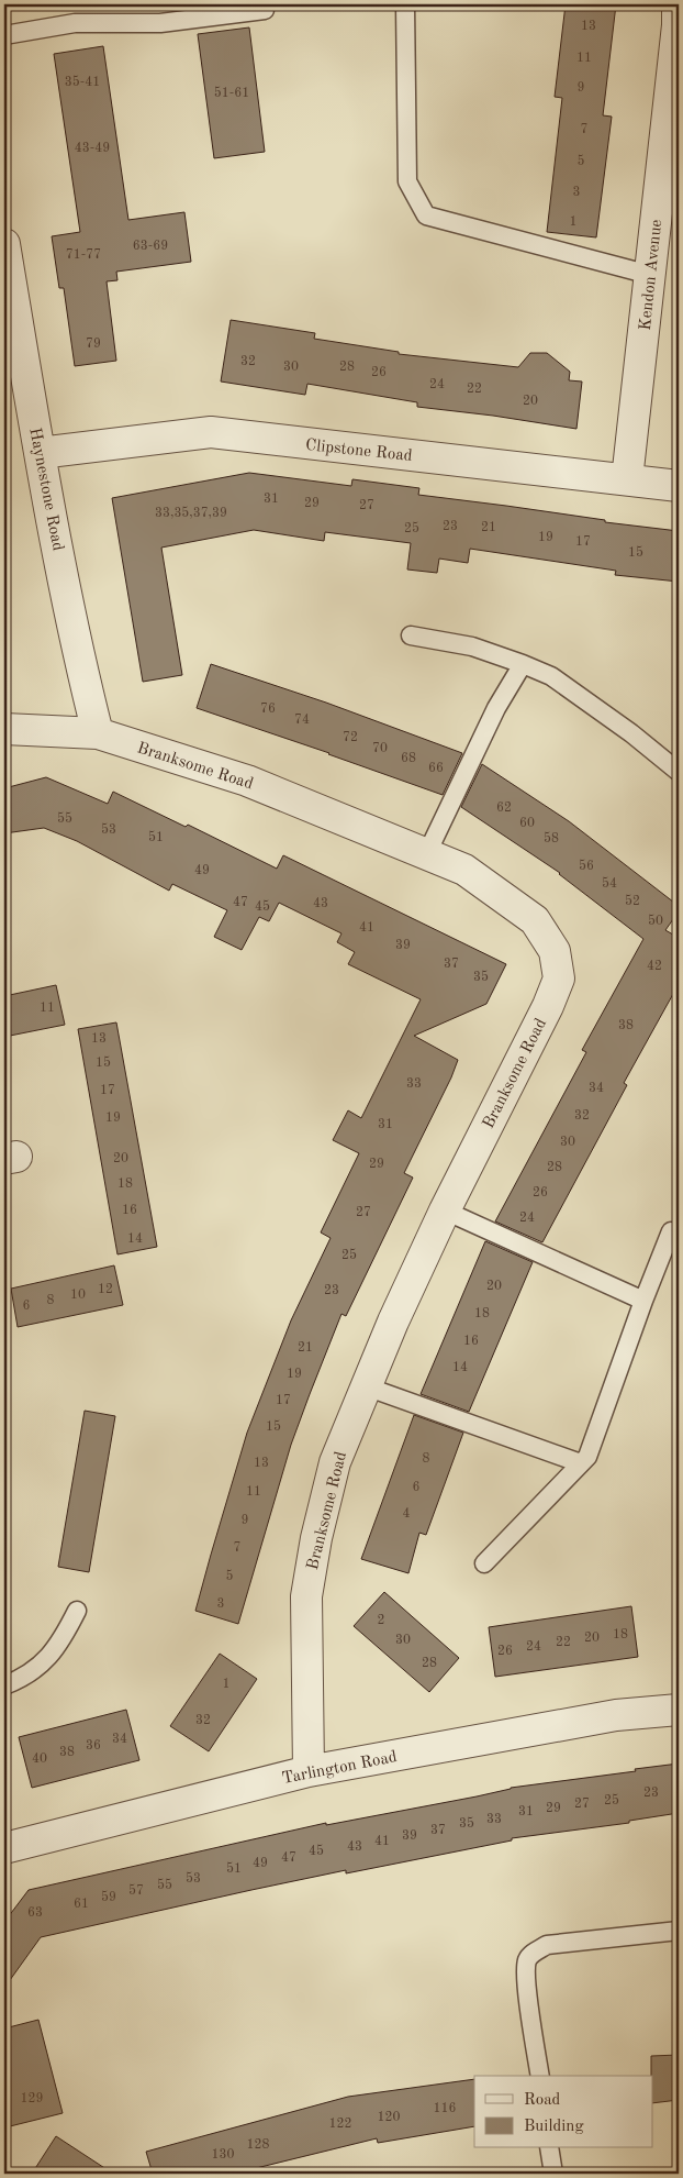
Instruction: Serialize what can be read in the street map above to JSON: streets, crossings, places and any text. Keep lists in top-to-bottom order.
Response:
{
  "streets": {
    "street": [
      "Kendon Avenue",
      "Clipstone Road",
      "Haynestone Road",
      "Branksome Road",
      "Tarlington Road"
    ]
  },
  "crossings": [
    ["Kendon Avenue", "Clipstone Road"],
    ["Clipstone Road", "Haynestone Road"],
    ["Haynestone Road", "Branksome Road"],
    ["Branksome Road", "Tarlington Road"]
  ],
  "house_numbers": [
    "13",
    "11",
    "35-41",
    "9",
    "51-61",
    "7",
    "43-49",
    "5",
    "3",
    "1",
    "63-69",
    "71-77",
    "79",
    "32",
    "30",
    "28",
    "26",
    "24",
    "22",
    "20",
    "31",
    "29",
    "27",
    "33,35,37,39",
    "23",
    "21",
    "25",
    "19",
    "17",
    "15",
    "76",
    "74",
    "72",
    "70",
    "68",
    "66",
    "62",
    "55",
    "60",
    "53",
    "51",
    "58",
    "56",
    "49",
    "54",
    "52",
    "47",
    "43",
    "45",
    "50",
    "41",
    "39",
    "37",
    "42",
    "35",
    "11",
    "38",
    "13",
    "15",
    "33",
    "34",
    "17",
    "32",
    "19",
    "31",
    "30",
    "20",
    "29",
    "28",
    "18",
    "26",
    "16",
    "27",
    "24",
    "14",
    "25",
    "20",
    "12",
    "23",
    "10",
    "8",
    "6",
    "18",
    "16",
    "21",
    "14",
    "19",
    "17",
    "15",
    "8",
    "13",
    "6",
    "11",
    "4",
    "9",
    "7",
    "5",
    "3",
    "2",
    "18",
    "20",
    "30",
    "22",
    "24",
    "26",
    "28",
    "1",
    "32",
    "34",
    "36",
    "38",
    "40",
    "23",
    "25",
    "27",
    "29",
    "31",
    "33",
    "35",
    "37",
    "39",
    "41",
    "43",
    "45",
    "47",
    "49",
    "51",
    "53",
    "55",
    "57",
    "59",
    "61",
    "63",
    "129",
    "116",
    "120",
    "122",
    "128",
    "130"
  ],
  "legend": ["Road", "Building"]
}
